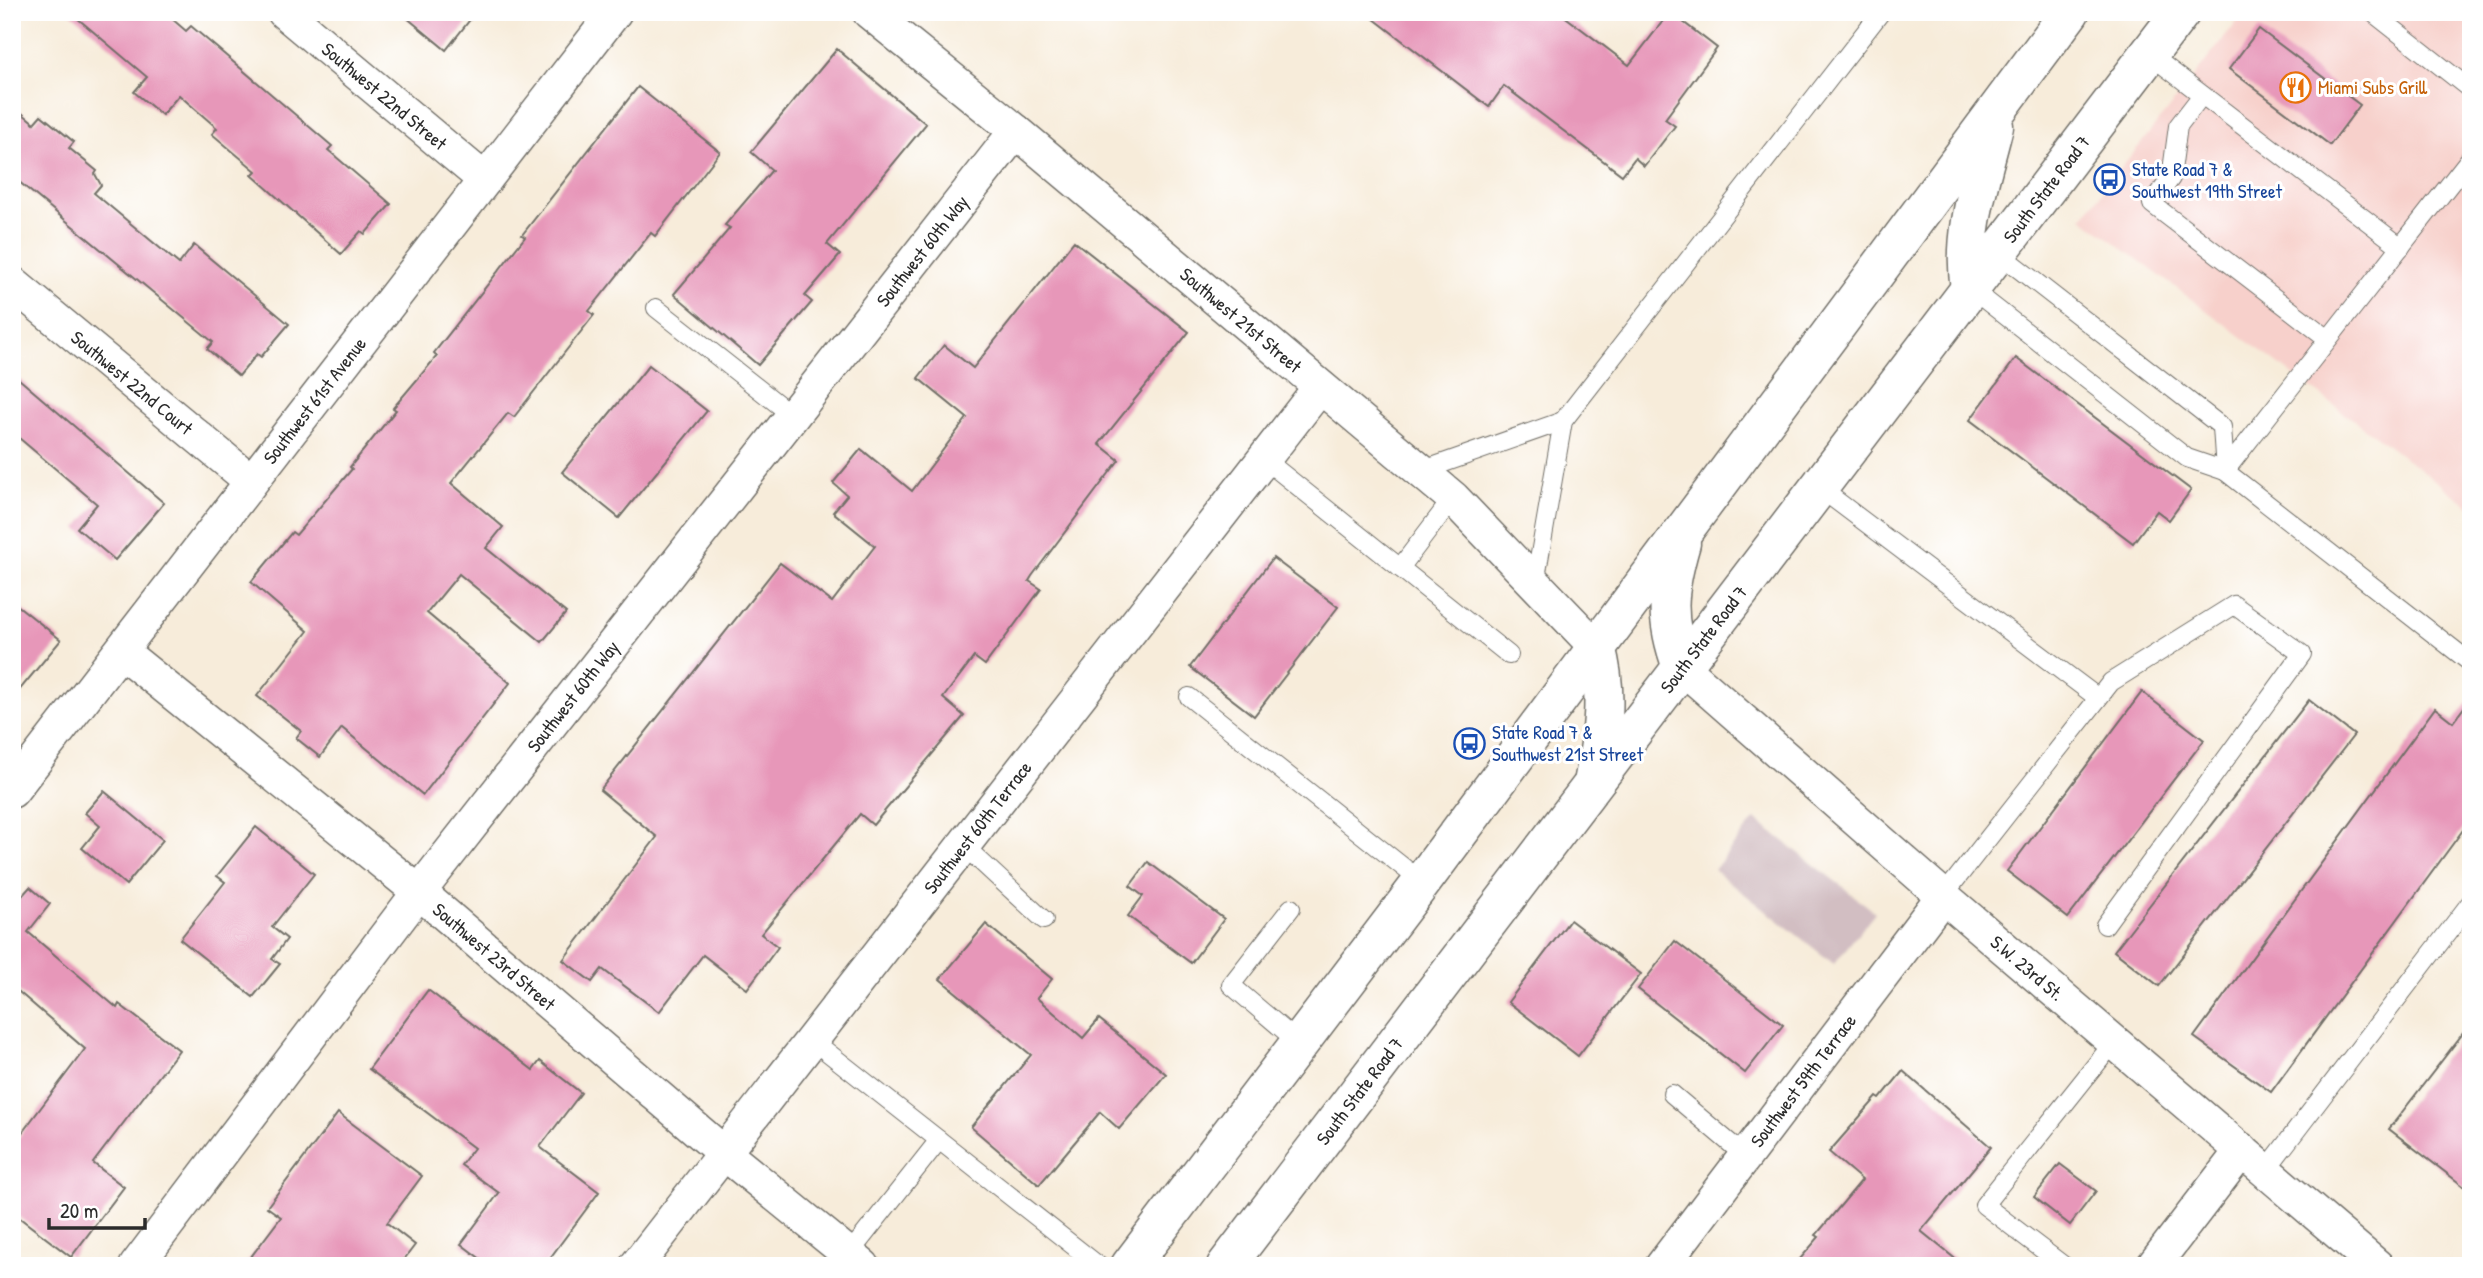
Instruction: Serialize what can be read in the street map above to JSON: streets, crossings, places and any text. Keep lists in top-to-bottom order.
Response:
{
  "streets": {
    "main road": ["South State Road 7"],
    "street": [
      "Southwest 22nd Street",
      "Southwest 60th Way",
      "Southwest 21st Street",
      "Southwest 22nd Court",
      "Southwest 61st Avenue",
      "Southwest 60th Terrace",
      "Southwest 23rd Street",
      "S.W. 23rd St.",
      "Southwest 59th Terrace"
    ]
  },
  "crossings": [
    ["Southwest 22nd Street", "Southwest 61st Avenue"],
    ["South State Road 7", "S.W. 23rd St."],
    ["Southwest 60th Way", "Southwest 21st Street"],
    ["Southwest 60th Way", "Southwest 23rd Street"],
    ["Southwest 21st Street", "Southwest 60th Terrace"],
    ["Southwest 22nd Court", "Southwest 61st Avenue"],
    ["Southwest 61st Avenue", "Southwest 23rd Street"],
    ["Southwest 60th Terrace", "Southwest 23rd Street"],
    ["S.W. 23rd St.", "Southwest 59th Terrace"]
  ],
  "places": {
    "restaurant": ["Miami Subs Grill"],
    "bus stop": ["State Road 7 & Southwest 19th Street", "State Road 7 & Southwest 21st Street"]
  },
  "scale_bar": "20 m"
}
